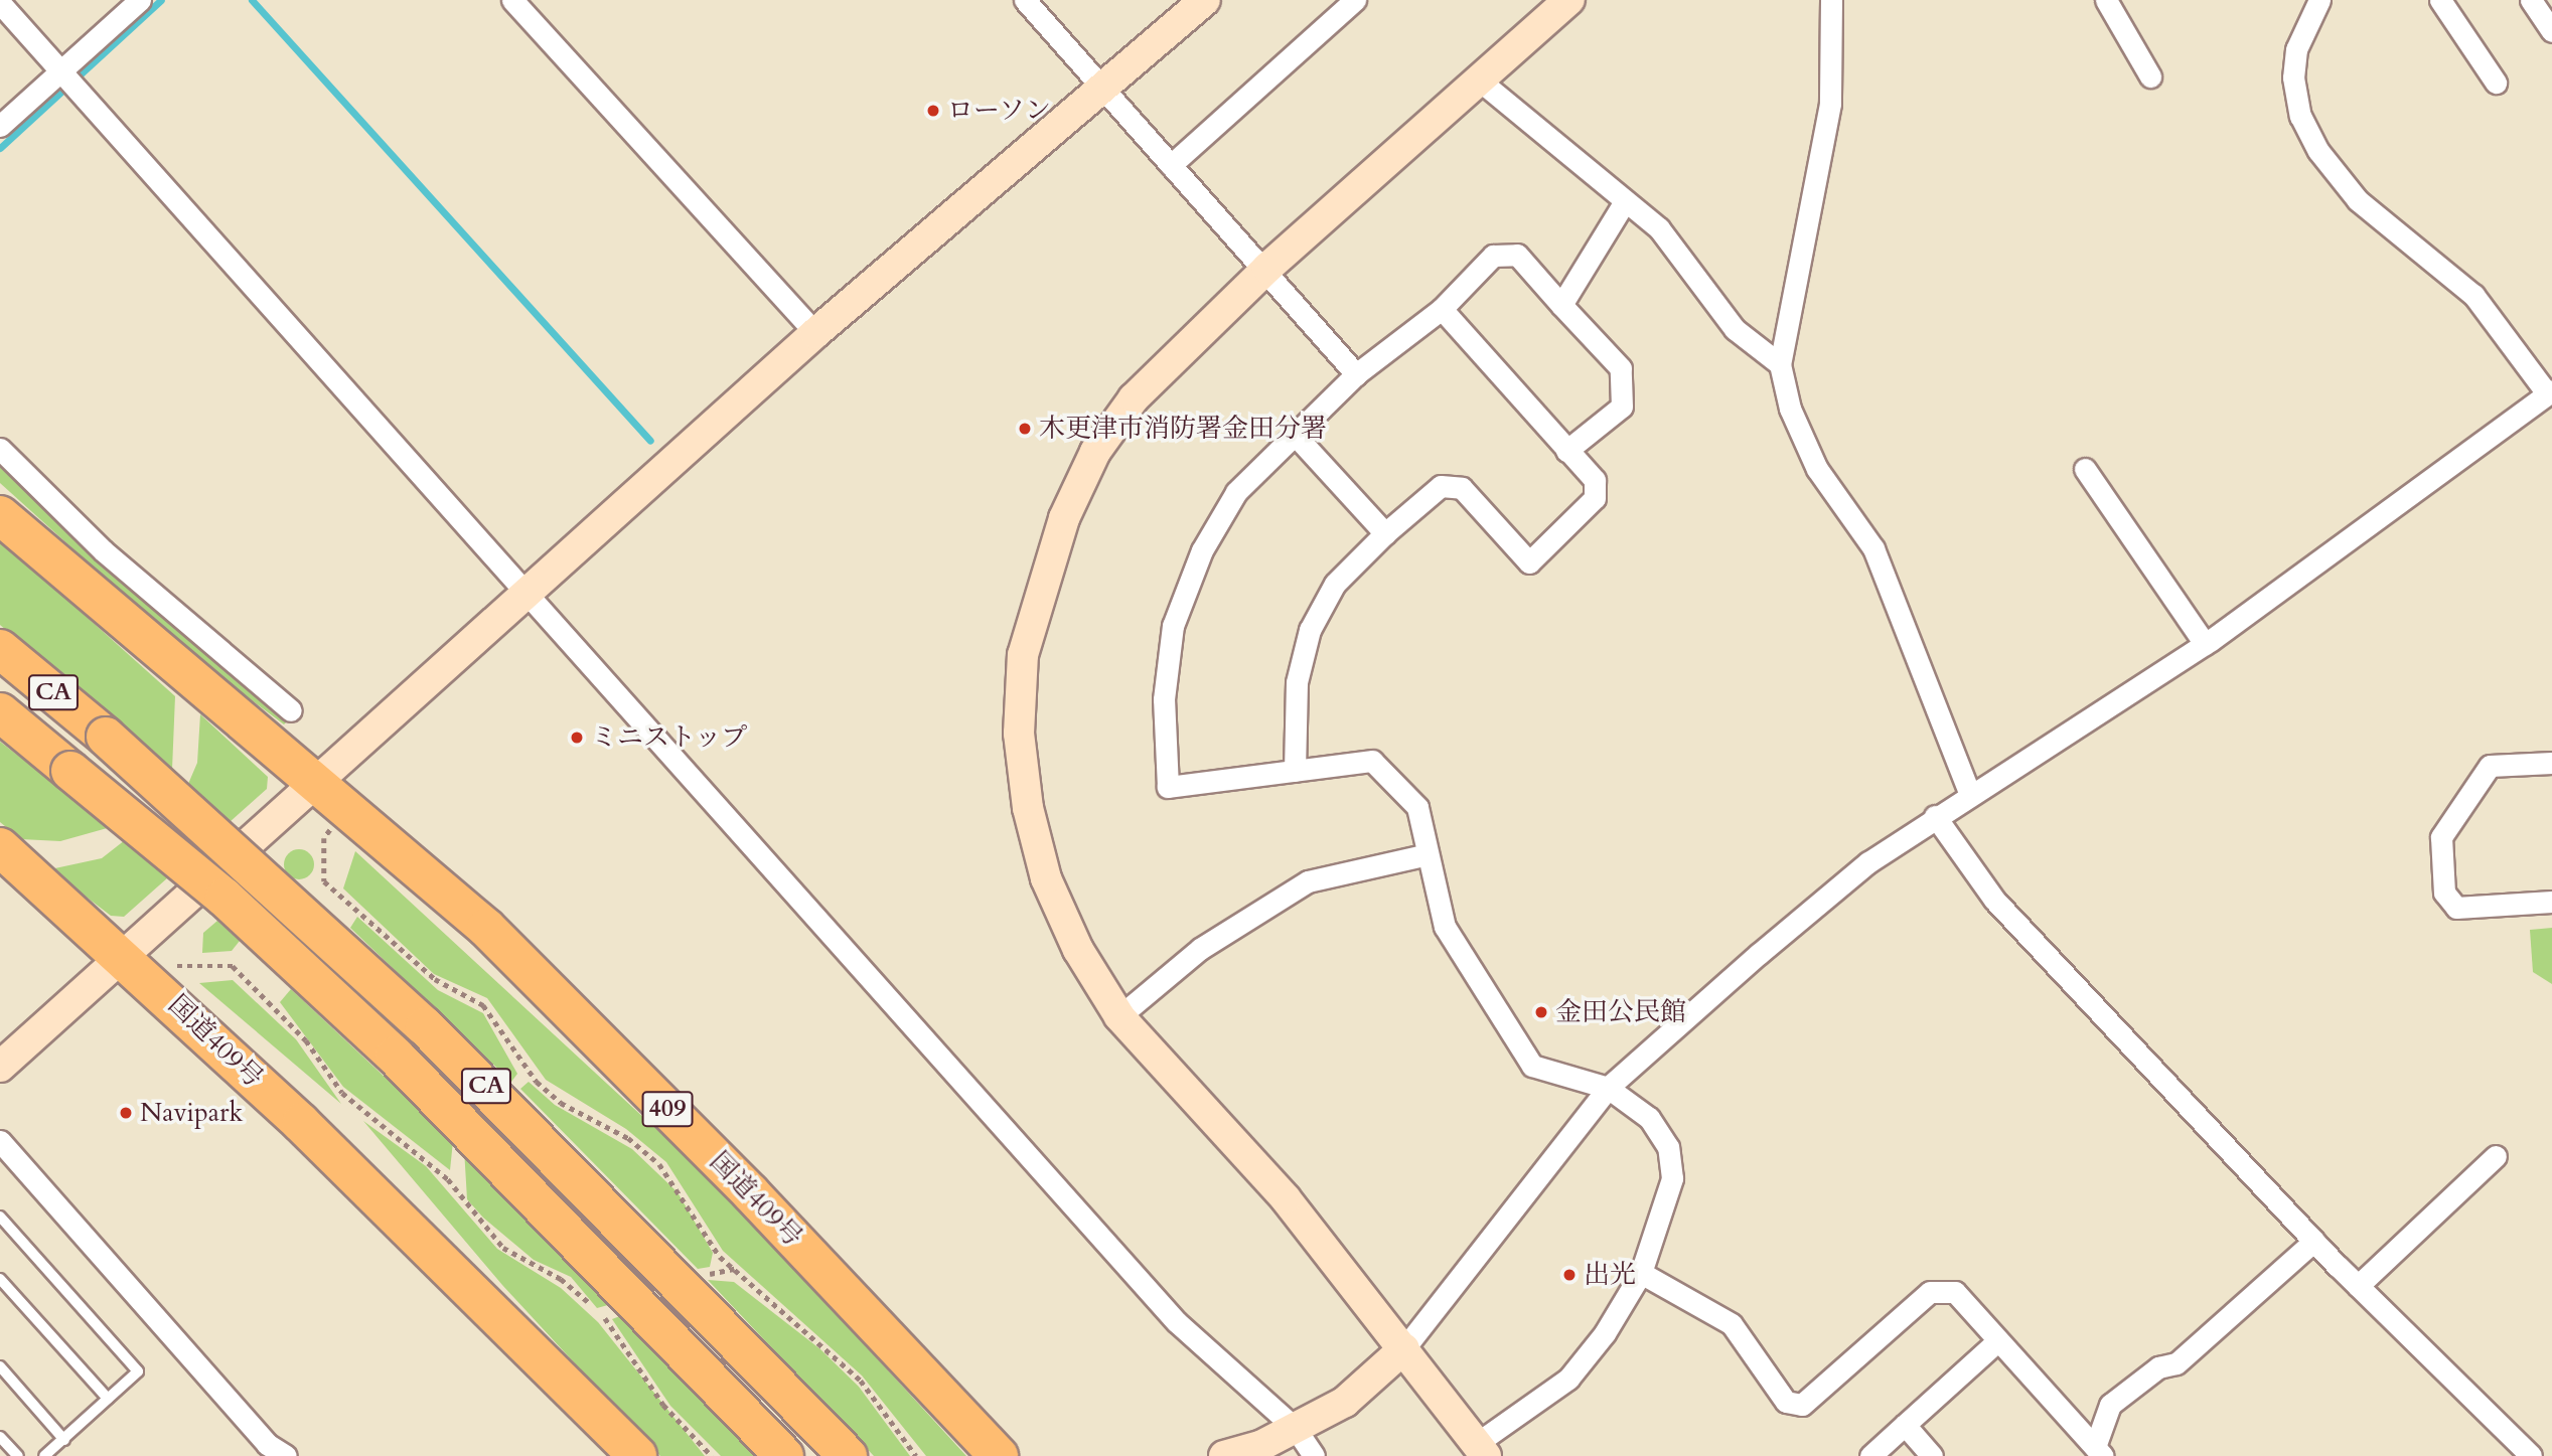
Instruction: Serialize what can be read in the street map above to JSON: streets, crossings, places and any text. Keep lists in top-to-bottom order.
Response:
{
  "streets": {
    "highway": ["CA", "国道409号", "409"]
  },
  "places": [
    "ローソン",
    "木更津市消防署金田分署",
    "ミニストップ",
    "金田公民館",
    "Navipark",
    "出光"
  ]
}
